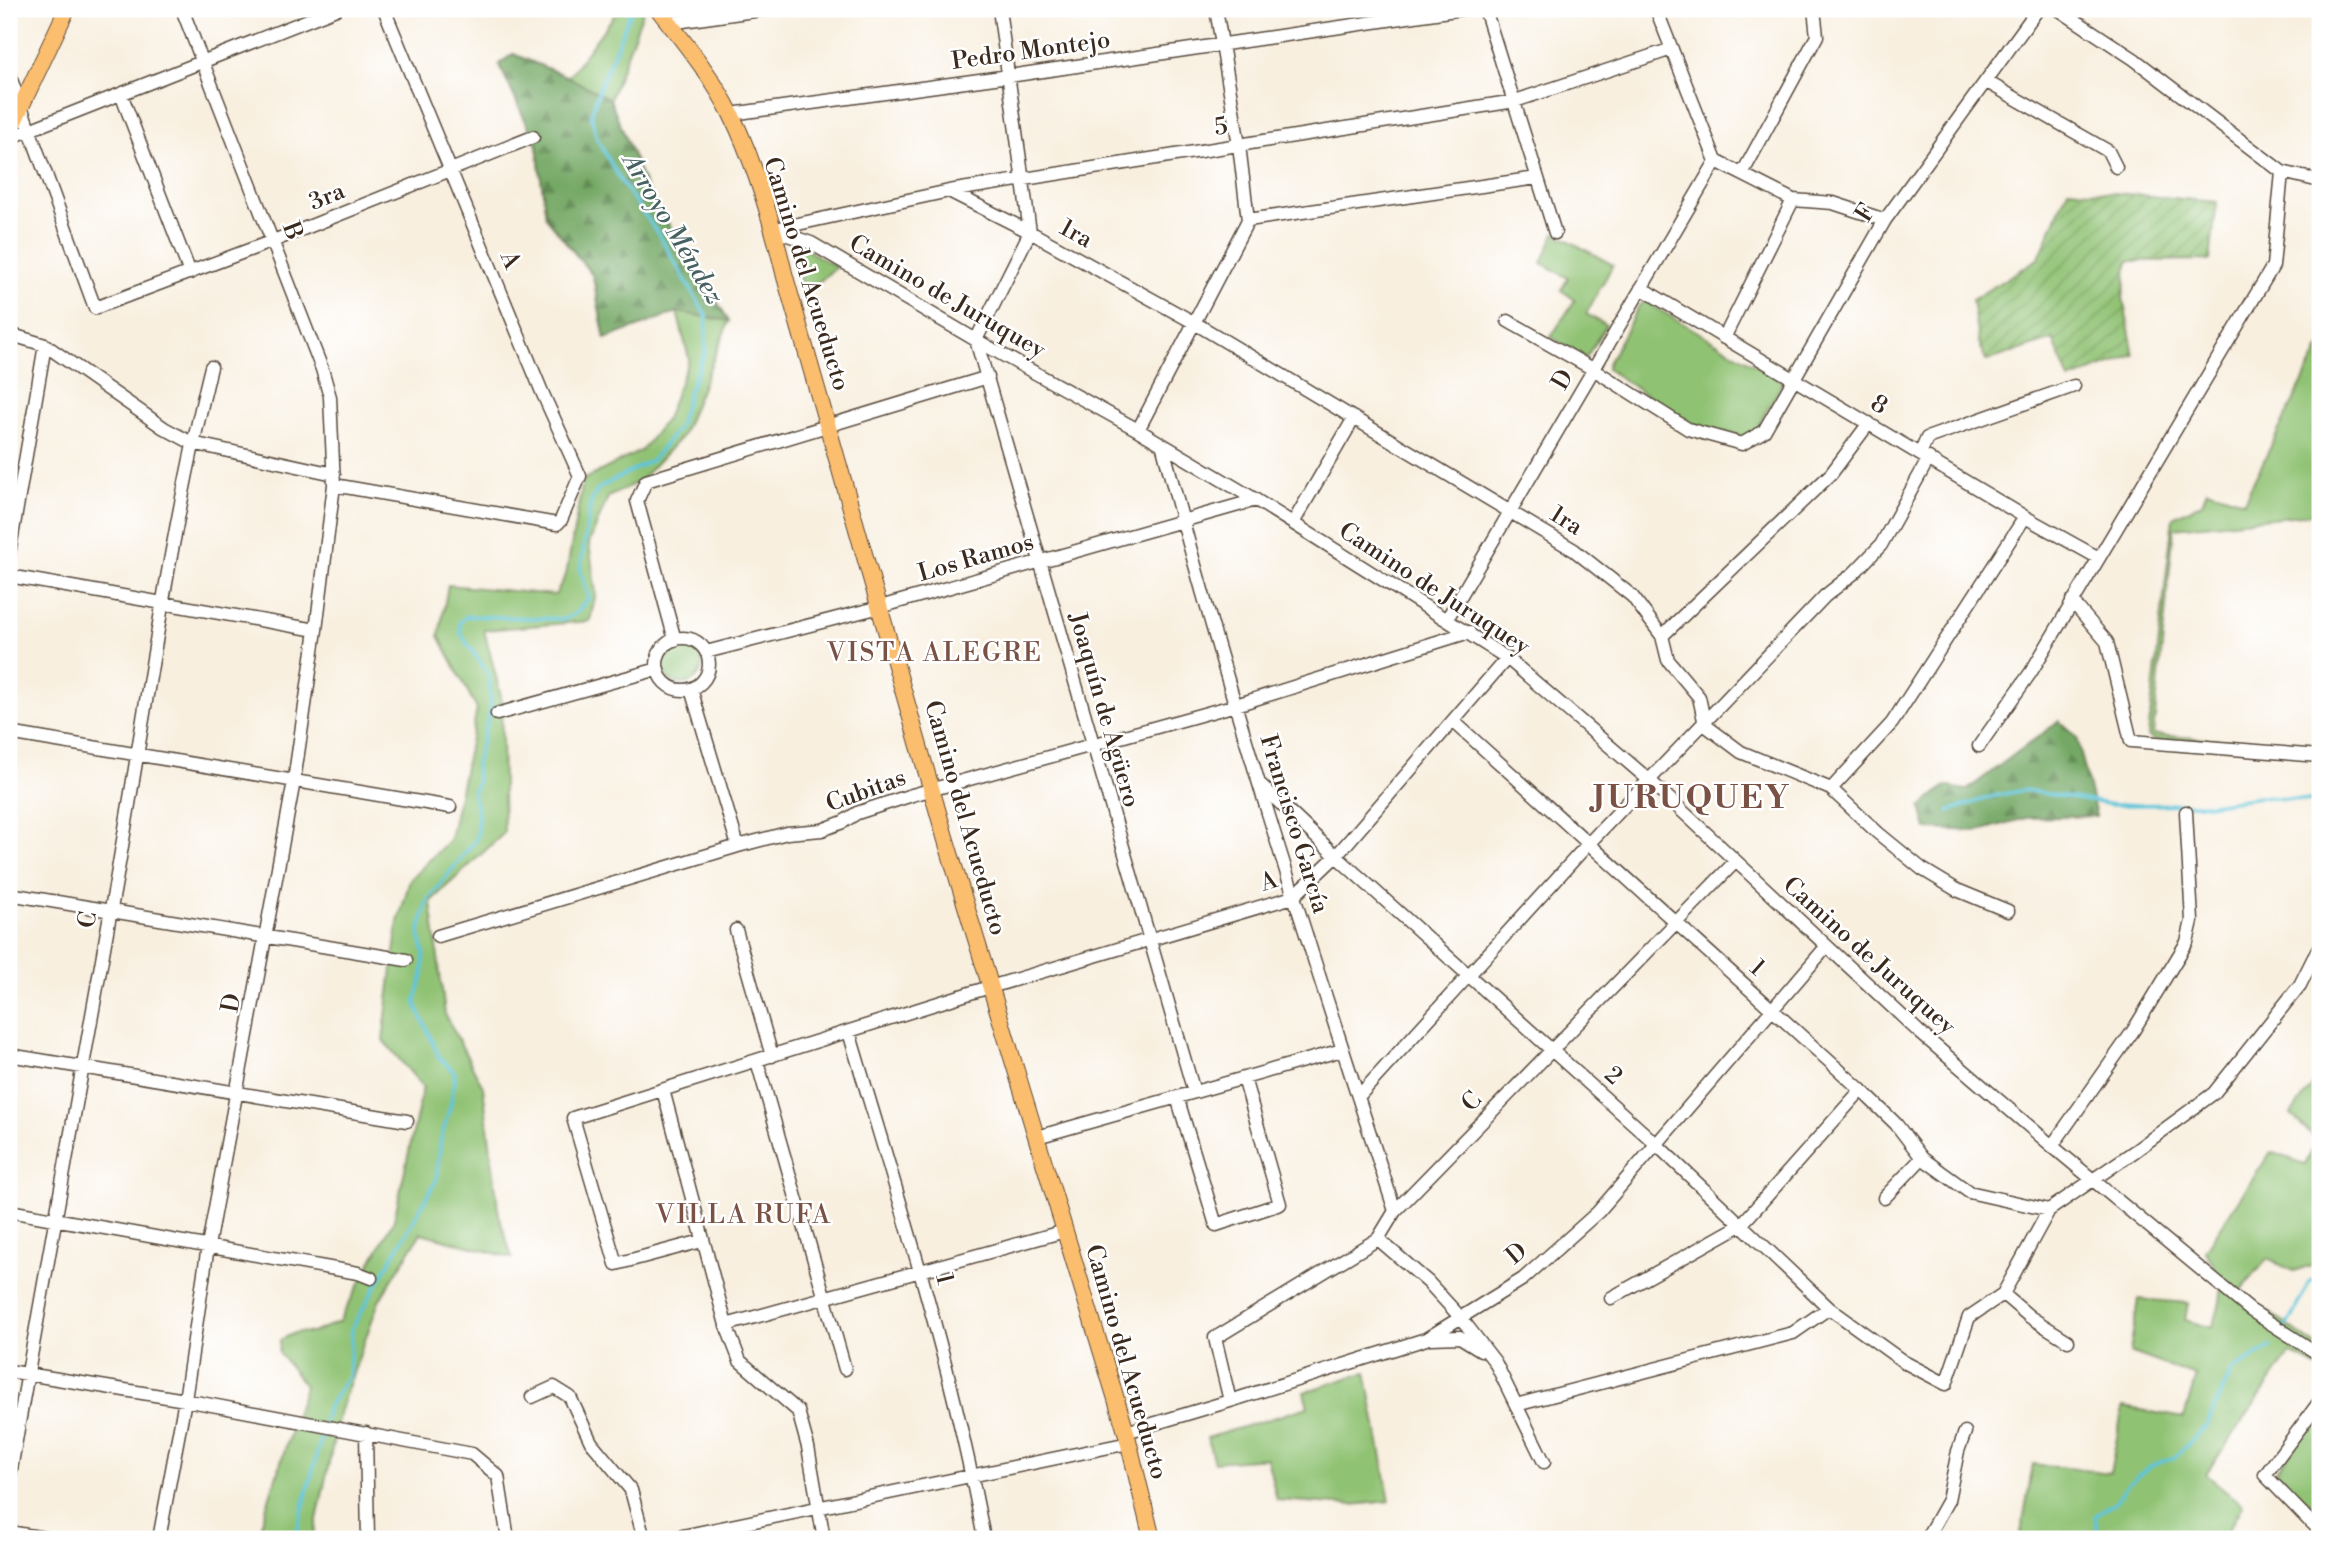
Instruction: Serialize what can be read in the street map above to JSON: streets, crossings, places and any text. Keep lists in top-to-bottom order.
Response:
{
  "streets": {
    "main road": ["Camino del Acueducto"],
    "street": [
      "Pedro Montejo",
      "5",
      "3ra",
      "F",
      "B",
      "1ra",
      "A",
      "Camino de Juruquey",
      "D",
      "8",
      "Los Ramos",
      "Joaquín de Agüero",
      "Cubitas",
      "Francisco García",
      "C",
      "1",
      "2"
    ]
  },
  "crossings": [
    ["Pedro Montejo", "1ra"],
    ["Pedro Montejo", "Camino del Acueducto"],
    ["5", "1ra"],
    ["5", "Camino del Acueducto"],
    ["5", "Camino de Juruquey"],
    ["3ra", "B"],
    ["3ra", "A"],
    ["F", "D"],
    ["F", "8"],
    ["B", "A"],
    ["B", "D"],
    ["1ra", "D"],
    ["A", "Camino del Acueducto"],
    ["A", "Camino de Juruquey"],
    ["A", "D"],
    ["A", "Joaquín de Agüero"],
    ["A", "Francisco García"],
    ["A", "1"],
    ["A", "2"],
    ["Camino del Acueducto", "Camino de Juruquey"],
    ["Camino del Acueducto", "D"],
    ["Camino del Acueducto", "Los Ramos"],
    ["Camino del Acueducto", "Cubitas"],
    ["Camino de Juruquey", "D"],
    ["Camino de Juruquey", "Los Ramos"],
    ["Camino de Juruquey", "Joaquín de Agüero"],
    ["Camino de Juruquey", "Cubitas"],
    ["Camino de Juruquey", "Francisco García"],
    ["Camino de Juruquey", "C"],
    ["D", "8"],
    ["D", "C"],
    ["D", "1"],
    ["D", "2"],
    ["Los Ramos", "Joaquín de Agüero"],
    ["Los Ramos", "Francisco García"],
    ["Joaquín de Agüero", "Cubitas"],
    ["Cubitas", "Francisco García"],
    ["Francisco García", "C"],
    ["Francisco García", "2"],
    ["C", "1"],
    ["C", "2"]
  ],
  "districts": ["VISTA ALEGRE", "JURUQUEY", "VILLA RUFA"],
  "water": ["Arroyo Méndez"]
}
